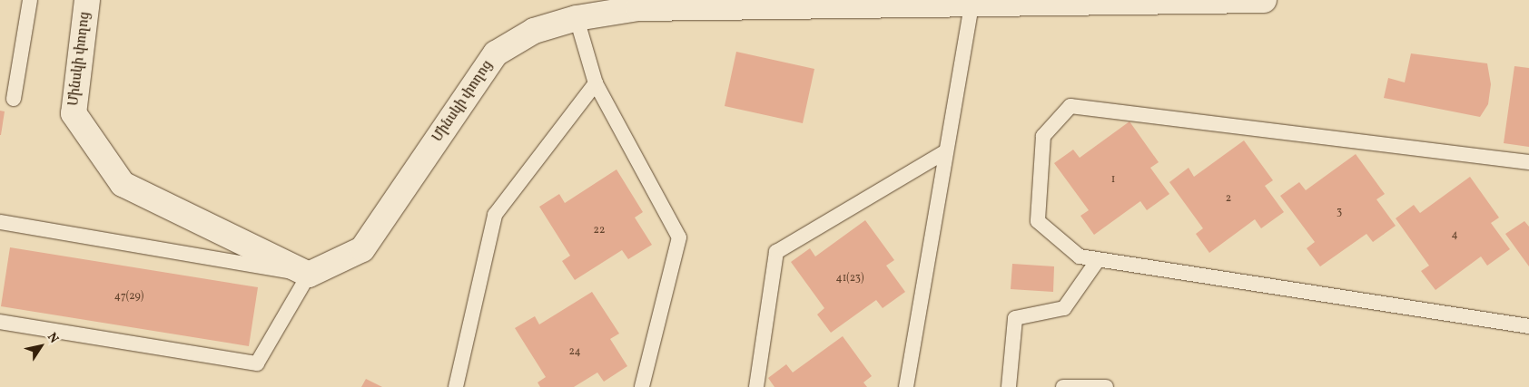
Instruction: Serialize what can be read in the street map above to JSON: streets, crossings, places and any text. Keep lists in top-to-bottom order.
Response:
{
  "streets": {
    "main road": ["Մինսկի փողոց"]
  },
  "house_numbers": [
    "1",
    "2",
    "3",
    "22",
    "4",
    "41(23)",
    "47(29)",
    "24"
  ],
  "north": "top right"
}
